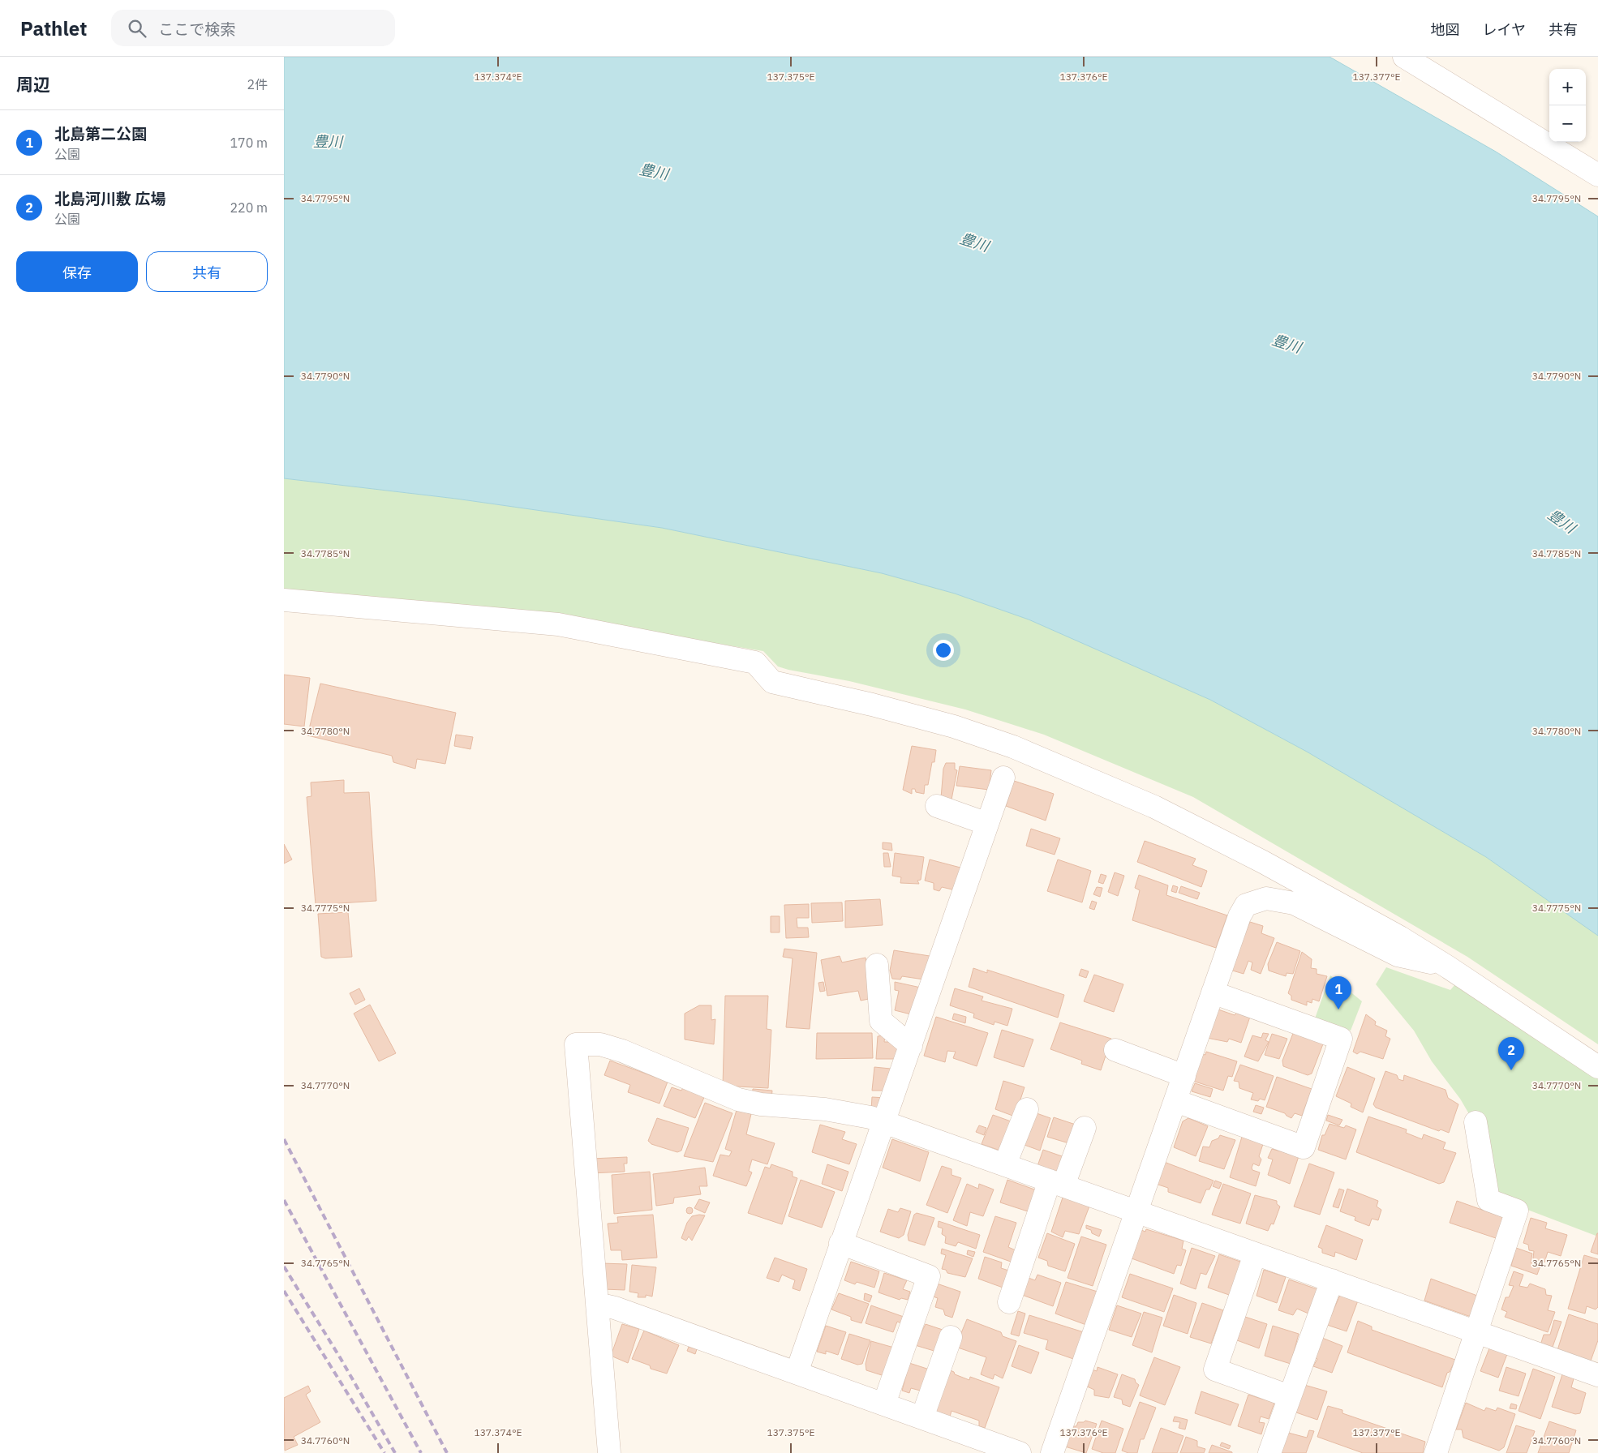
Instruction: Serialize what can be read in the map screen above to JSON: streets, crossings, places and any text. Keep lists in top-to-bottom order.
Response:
{
  "water": ["豊川"],
  "page": {
    "header": "Pathlet",
    "search": "ここで検索",
    "nav": ["地図", "レイヤ", "共有"],
    "heading": ["周辺", "2件"],
    "map_buttons": ["+", "−"],
    "list": [
      {
        "mark": "1",
        "name": "北島第二公園",
        "note": "公園",
        "value": "170 m"
      },
      {
        "mark": "2",
        "name": "北島河川敷 広場",
        "note": "公園",
        "value": "220 m"
      }
    ],
    "buttons": ["保存", "共有"],
    "pins": ["1", "2"]
  },
  "coordinates": [
    "137.374°E",
    "137.375°E",
    "137.376°E",
    "137.377°E",
    "34.7795°N",
    "34.7790°N",
    "34.7785°N",
    "34.7780°N",
    "34.7775°N",
    "34.7770°N",
    "34.7765°N",
    "34.7760°N"
  ]
}
